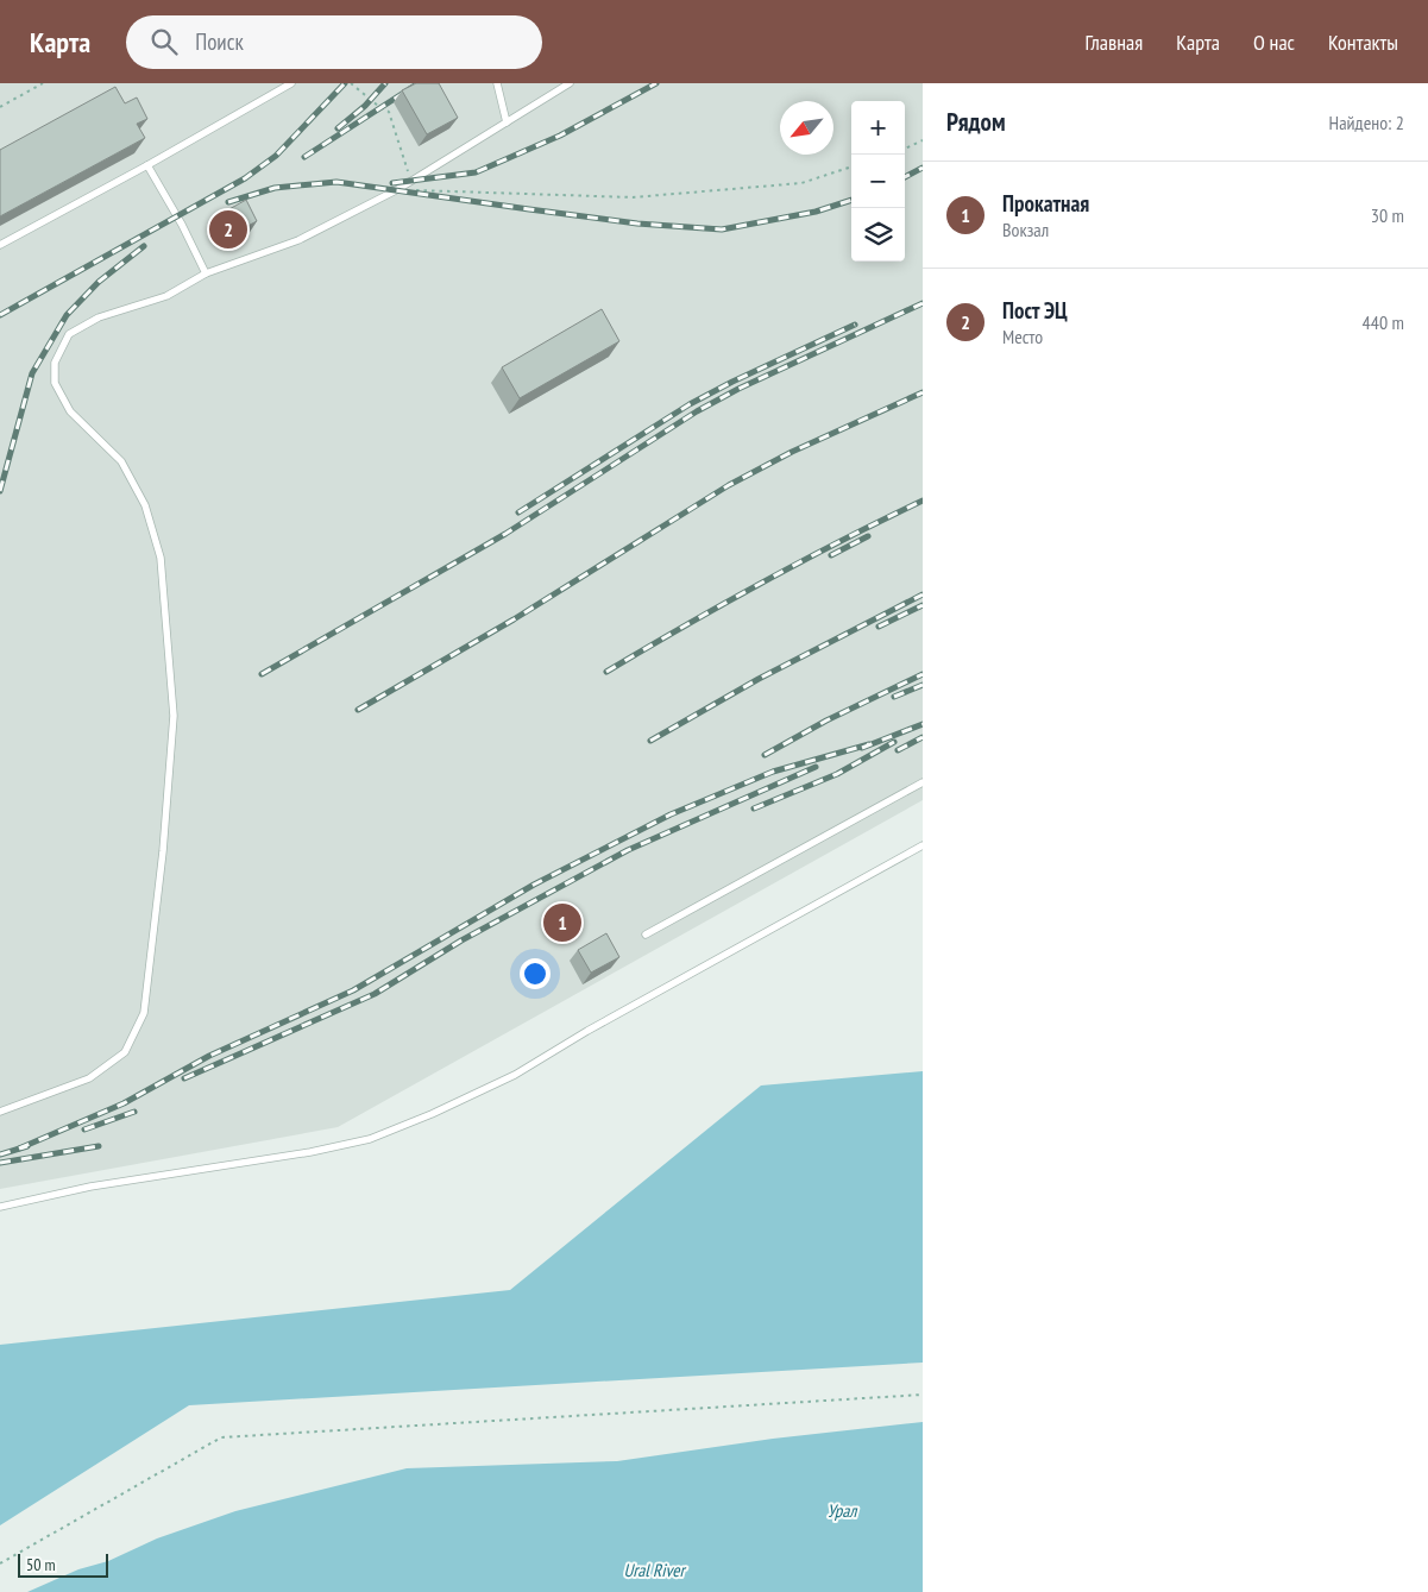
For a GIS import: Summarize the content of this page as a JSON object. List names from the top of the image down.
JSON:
{
  "water": ["Урал", "Ural River"],
  "scale_bar": "50 m",
  "north": "bottom left",
  "page": {
    "header": "Карта",
    "search": "Поиск",
    "nav": [
      "Главная",
      "Карта",
      "О нас",
      "Контакты"
    ],
    "heading": ["Рядом", "Найдено: 2"],
    "map_buttons": ["+", "−"],
    "list": [
      {
        "mark": "1",
        "name": "Прокатная",
        "note": "Вокзал",
        "value": "30 m"
      },
      {
        "mark": "2",
        "name": "Пост ЭЦ",
        "note": "Место",
        "value": "440 m"
      }
    ],
    "pins": ["2", "1"],
    "scale": "50 m"
  }
}
